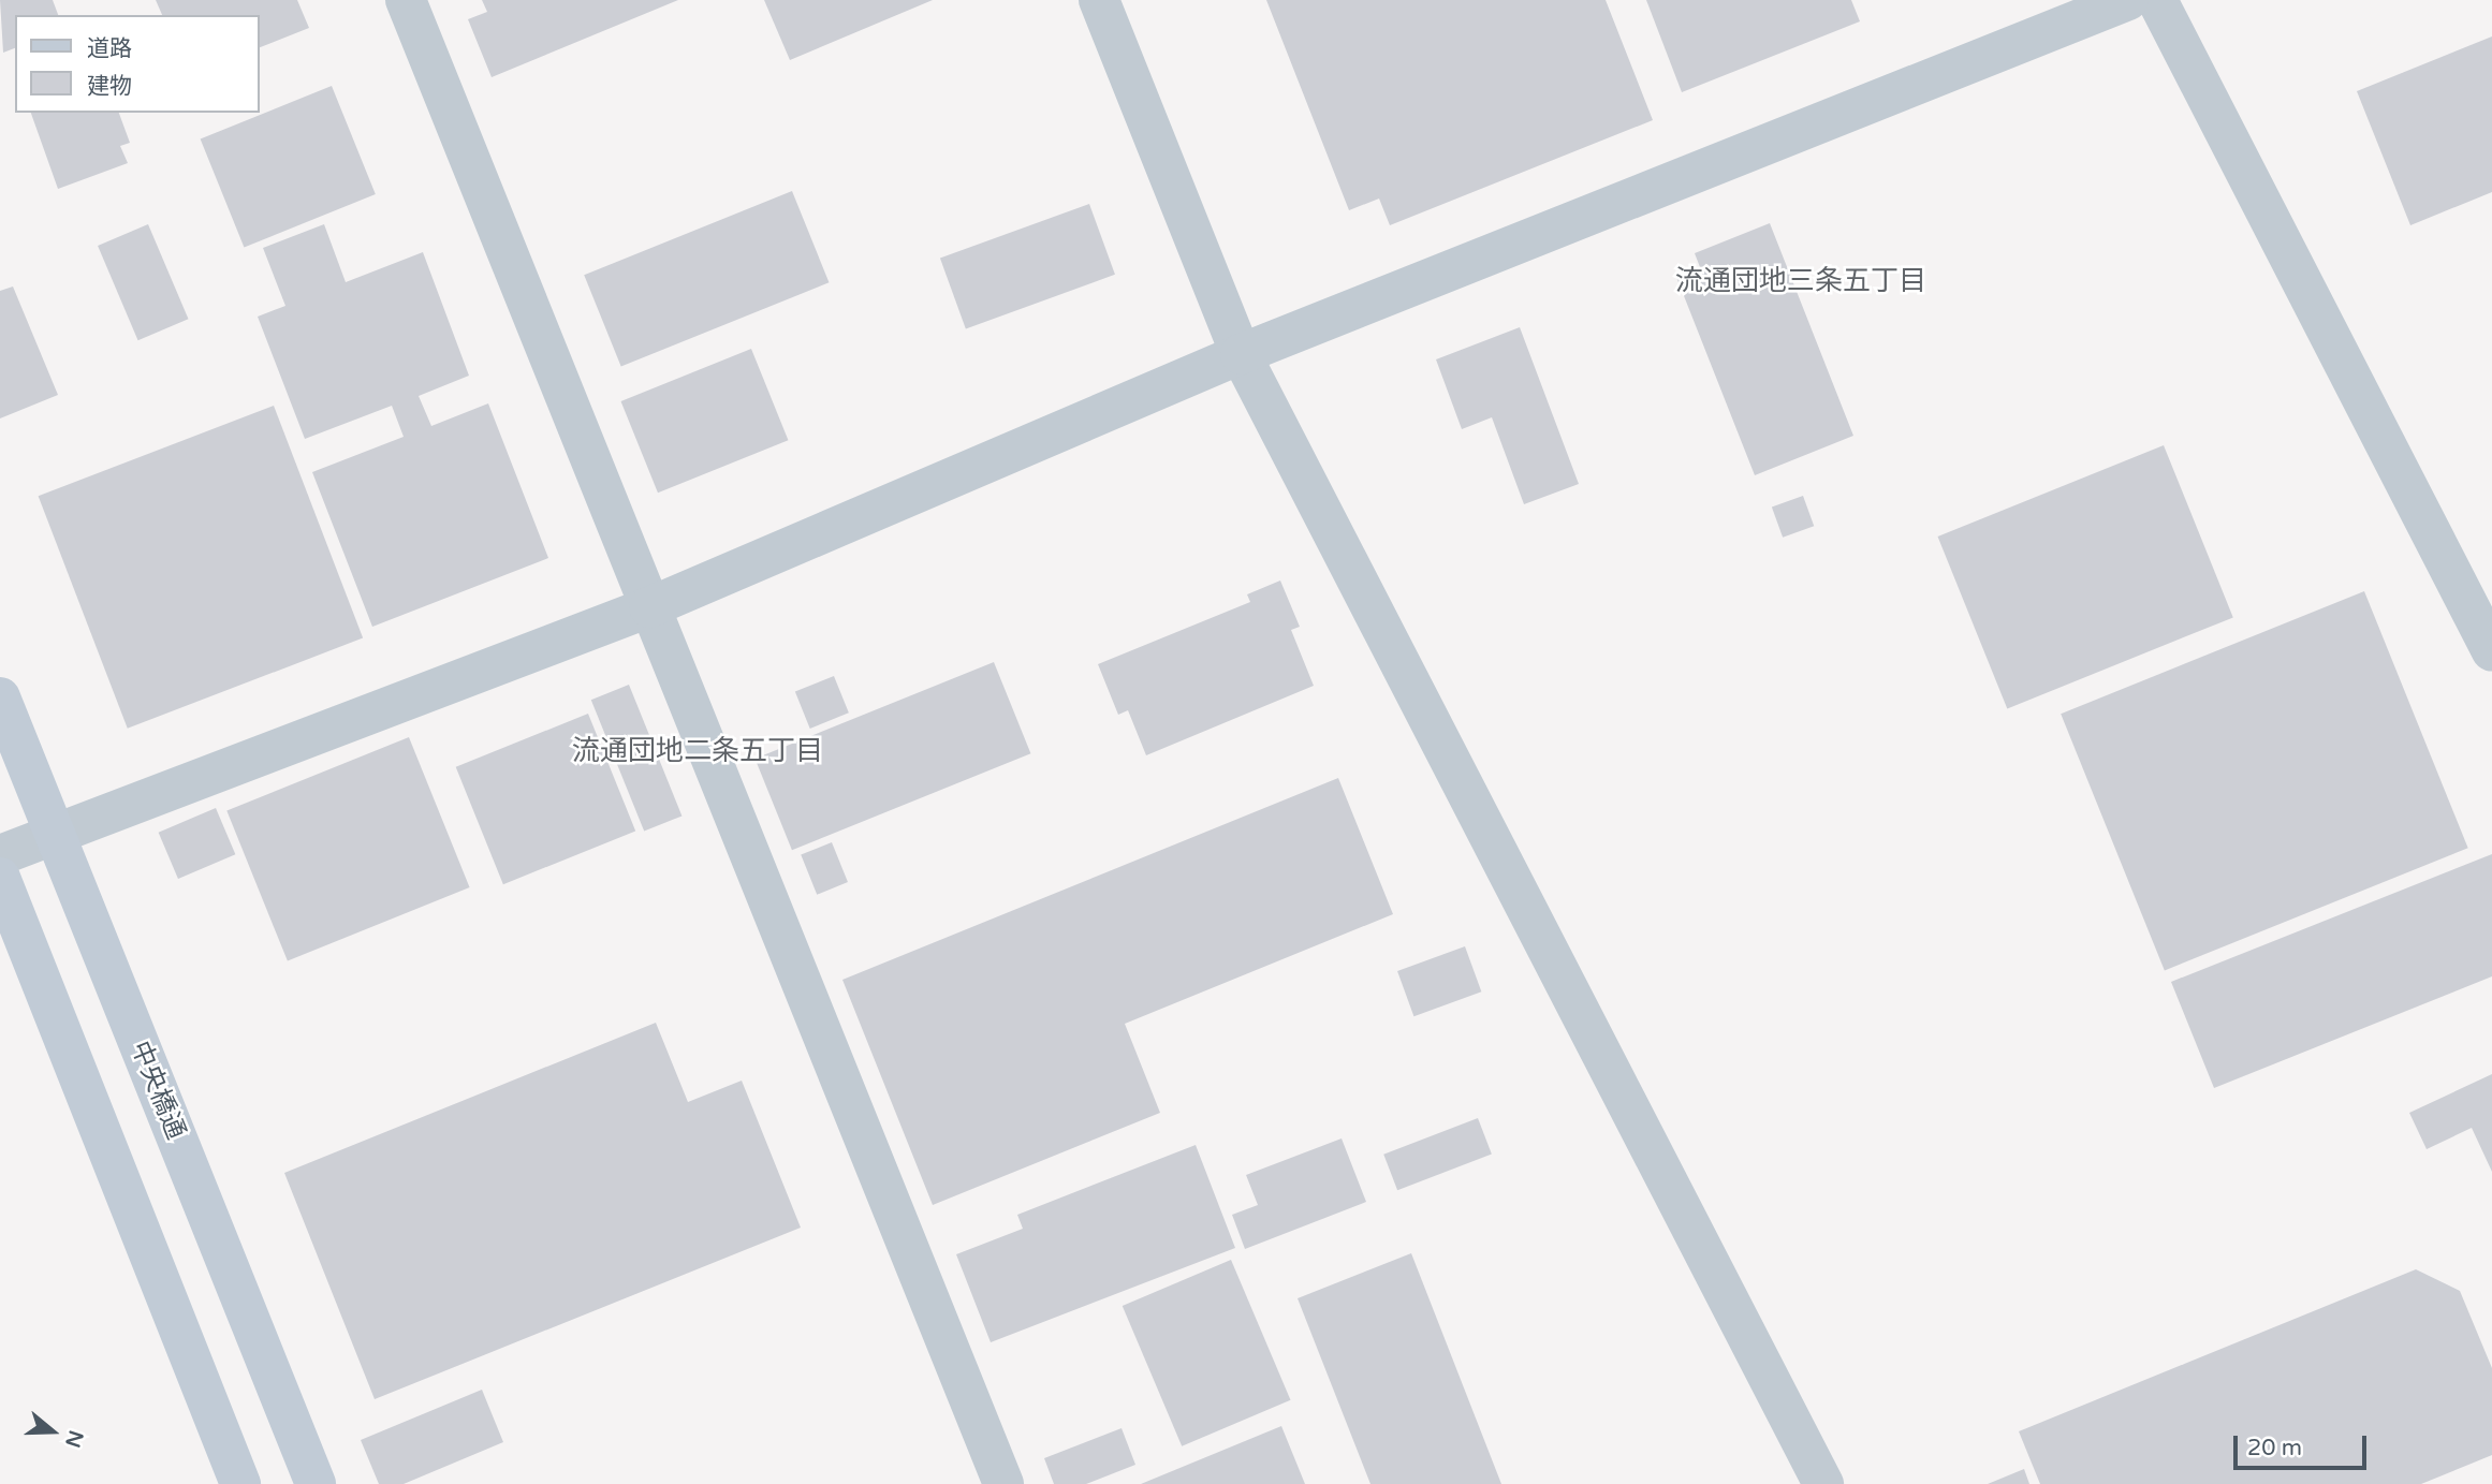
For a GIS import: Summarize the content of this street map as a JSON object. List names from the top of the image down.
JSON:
{
  "streets": {
    "main road": ["中央橋通"]
  },
  "districts": ["流通団地三条五丁目", "流通団地二条五丁目"],
  "legend": ["道路", "建物"],
  "scale_bar": "20 m",
  "north": "right"
}
